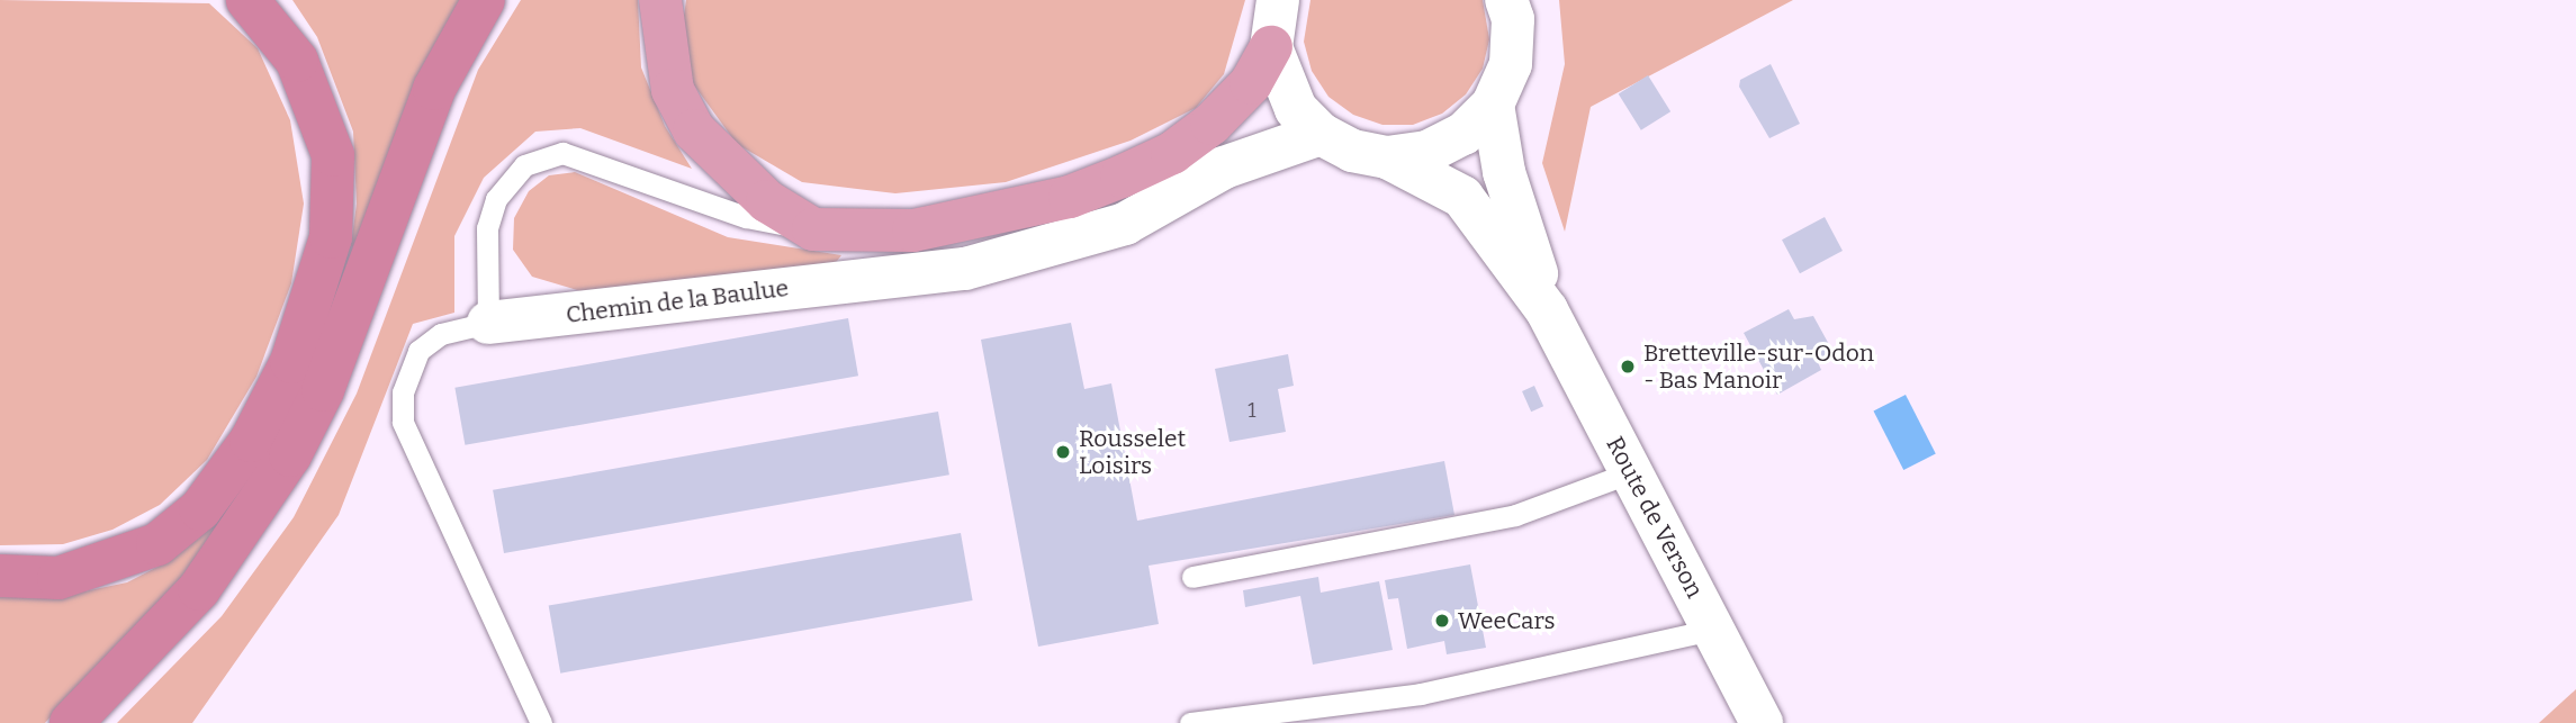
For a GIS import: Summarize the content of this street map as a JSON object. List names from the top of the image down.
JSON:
{
  "streets": {
    "main road": ["Chemin de la Baulue", "Route de Verson"]
  },
  "places": ["Bretteville-sur-Odon - Bas Manoir", "Rousselet Loisirs", "WeeCars"],
  "house_numbers": ["1"]
}
